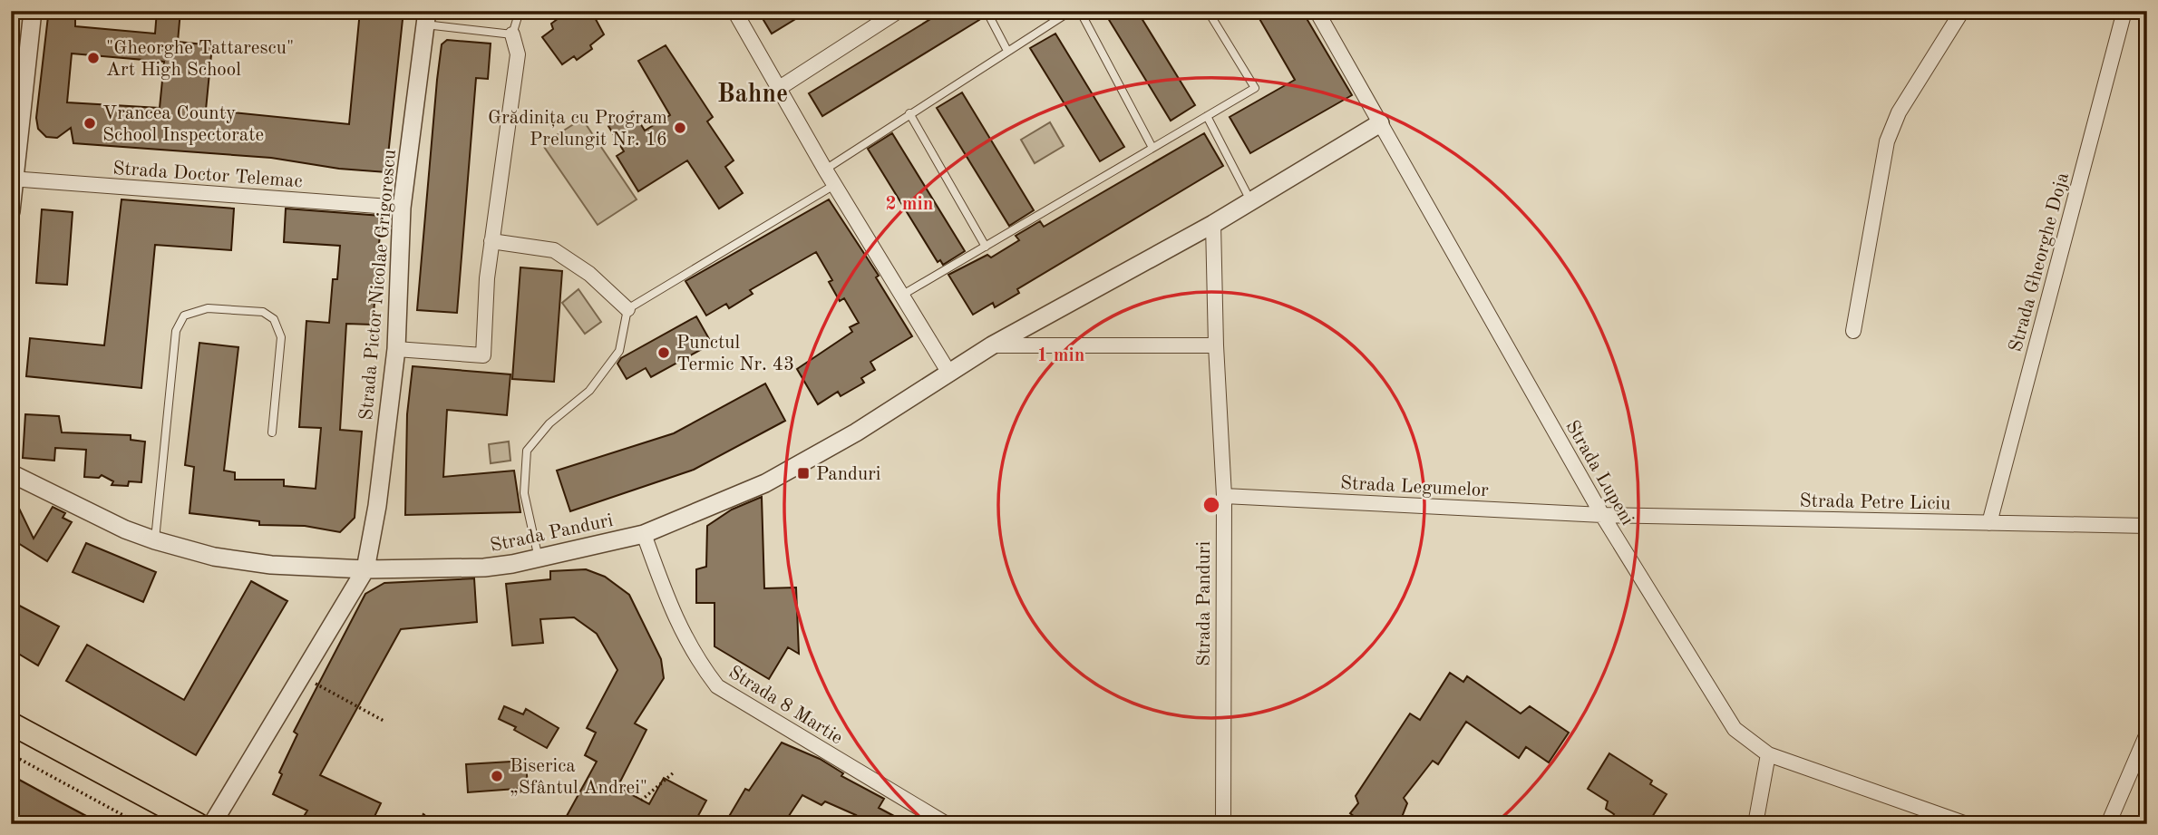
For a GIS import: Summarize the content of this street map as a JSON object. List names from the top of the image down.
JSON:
{
  "streets": {
    "street": [
      "Strada Doctor Telemac",
      "Strada Gheorghe Doja",
      "Strada Pictor Nicolae Grigorescu",
      "Strada Lupeni",
      "Strada Legumelor",
      "Strada Petre Liciu",
      "Strada Panduri",
      "Strada 8 Martie"
    ]
  },
  "crossings": [
    ["Strada Doctor Telemac", "Strada Pictor Nicolae Grigorescu"],
    ["Strada Gheorghe Doja", "Strada Petre Liciu"],
    ["Strada Pictor Nicolae Grigorescu", "Strada Panduri"],
    ["Strada Lupeni", "Strada Legumelor"],
    ["Strada Lupeni", "Strada Petre Liciu"],
    ["Strada Lupeni", "Strada Panduri"],
    ["Strada Legumelor", "Strada Petre Liciu"],
    ["Strada Legumelor", "Strada Panduri"],
    ["Strada Panduri", "Strada 8 Martie"]
  ],
  "districts": ["Bahne"],
  "places": {
    "other": [
      "\"Gheorghe Tattarescu\" Art High School",
      "Vrancea County School Inspectorate",
      "Grădinița cu Program Prelungit Nr. 16",
      "Punctul Termic Nr. 43",
      "Biserica „Sfântul Andrei\""
    ],
    "transit": ["Panduri"]
  },
  "rings": ["2 min", "1 min"]
}
